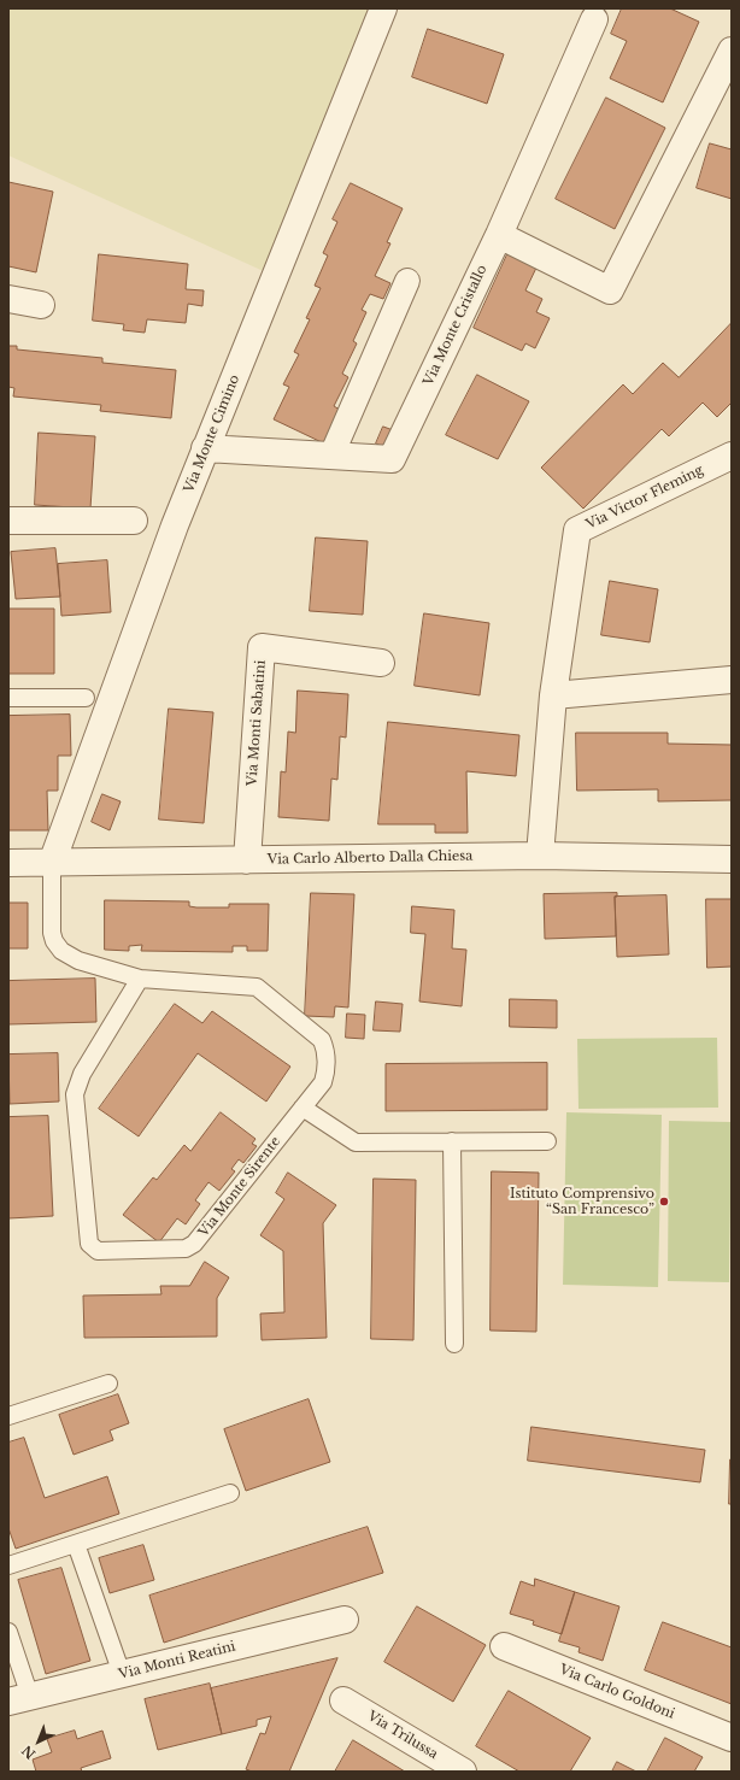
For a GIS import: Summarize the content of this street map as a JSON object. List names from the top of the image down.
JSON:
{
  "streets": {
    "street": [
      "Via Monte Cristallo",
      "Via Monte Cimino",
      "Via Victor Fleming",
      "Via Monti Sabatini",
      "Via Carlo Alberto Dalla Chiesa",
      "Via Monti Reatini",
      "Via Carlo Goldoni",
      "Via Trilussa"
    ],
    "lane": ["Via Monte Sirente"]
  },
  "crossings": [
    ["Via Monte Cristallo", "Via Monte Cimino"],
    ["Via Monte Cimino", "Via Carlo Alberto Dalla Chiesa"],
    ["Via Monte Cimino", "Via Monte Sirente"],
    ["Via Victor Fleming", "Via Carlo Alberto Dalla Chiesa"],
    ["Via Monti Sabatini", "Via Carlo Alberto Dalla Chiesa"],
    ["Via Carlo Alberto Dalla Chiesa", "Via Monte Sirente"]
  ],
  "places": ["Istituto Comprensivo “San Francesco”"],
  "north": "bottom left"
}
